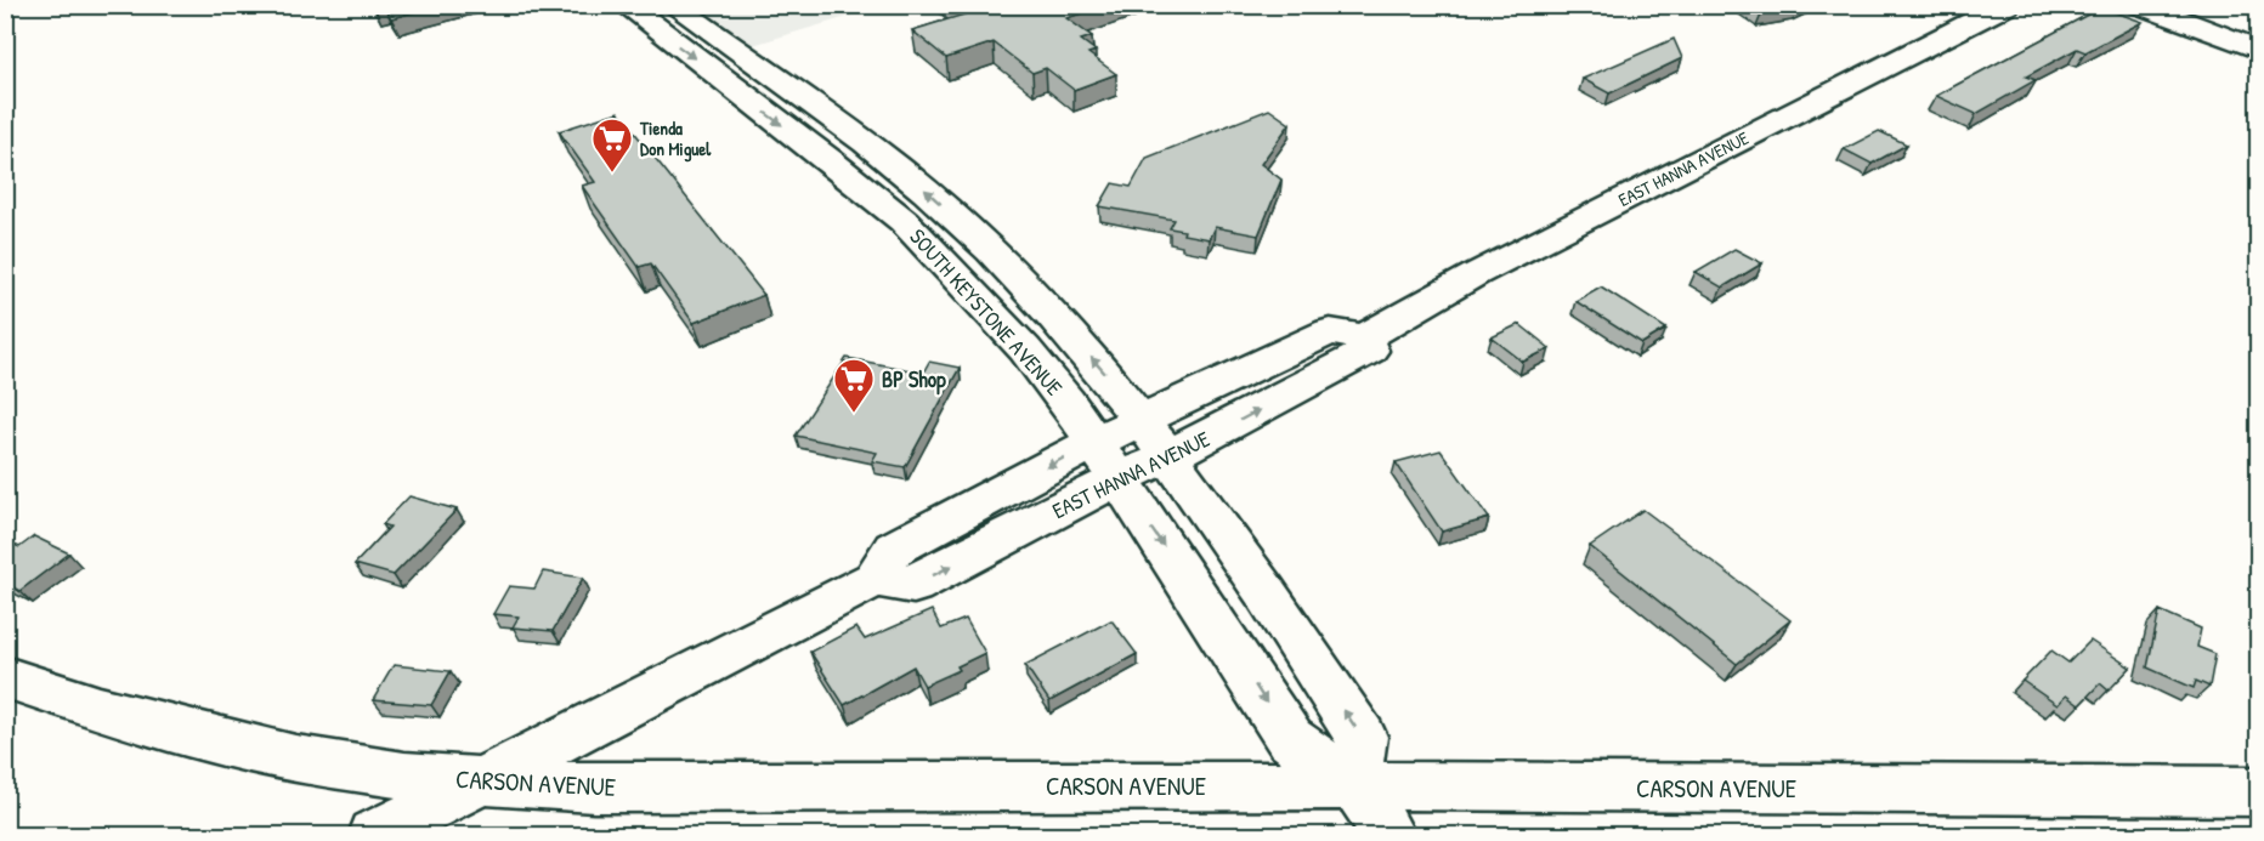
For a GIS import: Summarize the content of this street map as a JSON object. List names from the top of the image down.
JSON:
{
  "streets": {
    "main road": ["EAST HANNA AVENUE", "SOUTH KEYSTONE AVENUE", "CARSON AVENUE"]
  },
  "crossings": [
    ["EAST HANNA AVENUE", "SOUTH KEYSTONE AVENUE"],
    ["EAST HANNA AVENUE", "CARSON AVENUE"],
    ["SOUTH KEYSTONE AVENUE", "CARSON AVENUE"]
  ],
  "places": {
    "supermarket": ["Tienda Don Miguel", "BP Shop"]
  }
}
